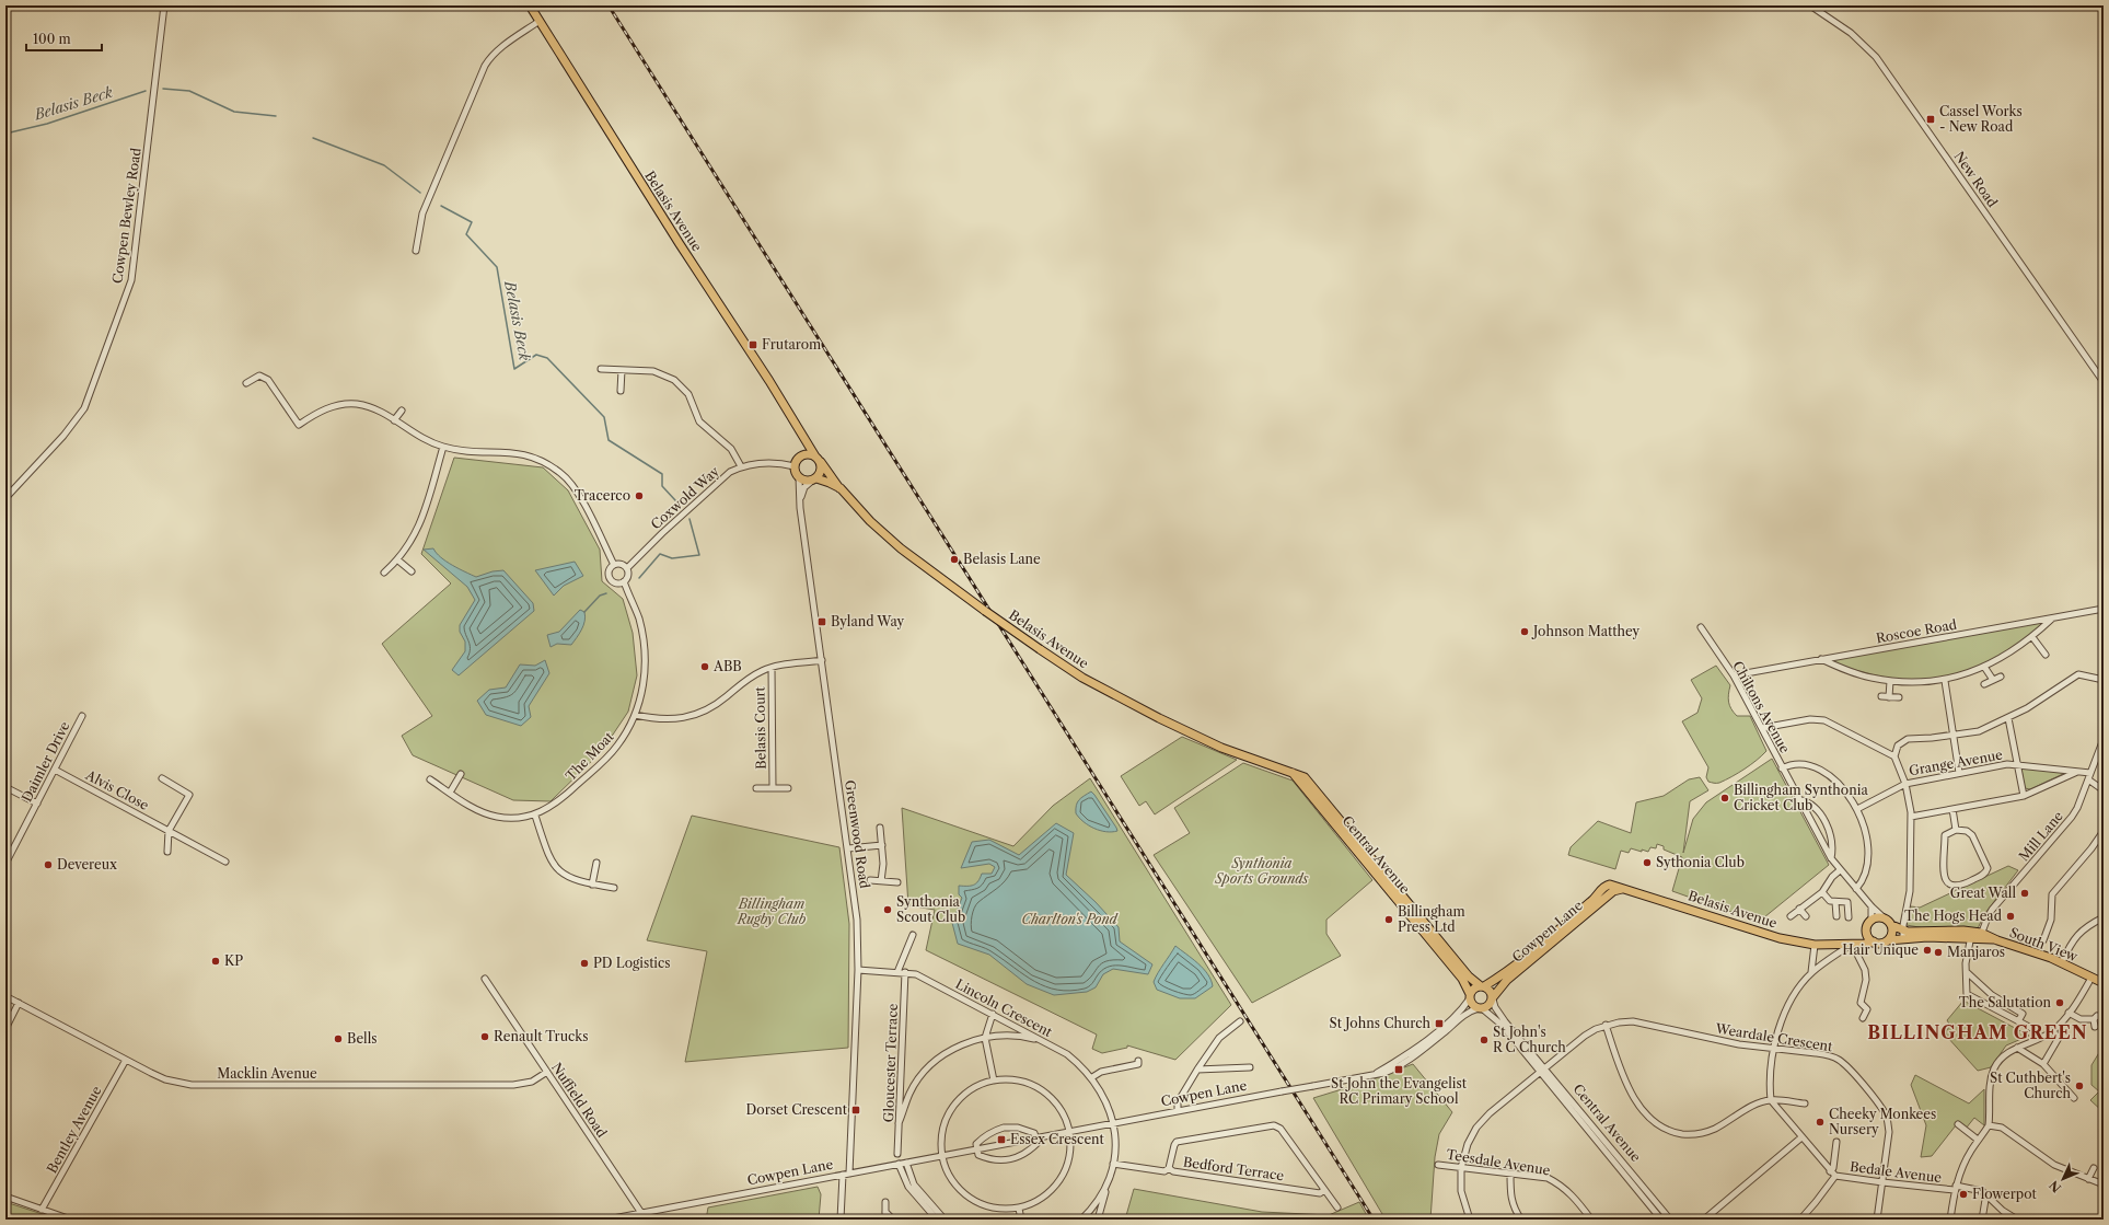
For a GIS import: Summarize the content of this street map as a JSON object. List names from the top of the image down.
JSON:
{
  "streets": {
    "main road": [
      "Belasis Avenue",
      "Central Avenue",
      "Cowpen Lane",
      "South View"
    ],
    "street": [
      "New Road",
      "Cowpen Bewley Road",
      "Coxwold Way",
      "Roscoe Road",
      "Chiltons Avenue",
      "Belasis Court",
      "The Moat",
      "Daimler Drive",
      "Grange Avenue",
      "Alvis Close",
      "Greenwood Road",
      "Mill Lane",
      "Lincoln Crescent",
      "Weardale Crescent",
      "Gloucester Terrace",
      "Macklin Avenue",
      "Nuffield Road",
      "Bentley Avenue",
      "Teesdale Avenue",
      "Bedford Terrace",
      "Bedale Avenue"
    ]
  },
  "crossings": [
    ["Belasis Avenue", "Coxwold Way"],
    ["Belasis Avenue", "Chiltons Avenue"],
    ["Belasis Avenue", "Greenwood Road"],
    ["Belasis Avenue", "Mill Lane"],
    ["Belasis Avenue", "Central Avenue"],
    ["Belasis Avenue", "Cowpen Lane"],
    ["Belasis Avenue", "South View"],
    ["Coxwold Way", "The Moat"],
    ["Coxwold Way", "Greenwood Road"],
    ["Roscoe Road", "Chiltons Avenue"],
    ["Daimler Drive", "Alvis Close"],
    ["Grange Avenue", "Mill Lane"],
    ["Greenwood Road", "Cowpen Lane"],
    ["Greenwood Road", "Lincoln Crescent"],
    ["Central Avenue", "Cowpen Lane"],
    ["Central Avenue", "Weardale Crescent"],
    ["Cowpen Lane", "Lincoln Crescent"],
    ["Cowpen Lane", "Nuffield Road"],
    ["Lincoln Crescent", "Gloucester Terrace"],
    ["Lincoln Crescent", "Bedford Terrace"],
    ["Weardale Crescent", "Teesdale Avenue"],
    ["Weardale Crescent", "Bedale Avenue"],
    ["Macklin Avenue", "Nuffield Road"],
    ["Macklin Avenue", "Bentley Avenue"]
  ],
  "districts": ["BILLINGHAM GREEN"],
  "water": ["Belasis Beck"],
  "parks": ["Synthonia Sports Grounds", "Billingham Rugby Club", "Charlton's Pond"],
  "places": {
    "transit": [
      "Cassel Works - New Road",
      "Frutarom",
      "Byland Way",
      "St Johns Church",
      "St John the Evangelist RC Primary School",
      "Dorset Crescent",
      "Essex Crescent"
    ],
    "other": [
      "Tracerco",
      "Belasis Lane",
      "Johnson Matthey",
      "ABB",
      "Billingham Synthonia Cricket Club",
      "Sythonia Club",
      "Devereux",
      "Great Wall",
      "Synthonia Scout Club",
      "The Hogs Head",
      "Billingham Press Ltd",
      "Hair Unique",
      "Manjaros",
      "KP",
      "PD Logistics",
      "The Salutation",
      "Renault Trucks",
      "Bells",
      "St John's R C Church",
      "St Cuthbert's Church",
      "Cheeky Monkees Nursery",
      "Flowerpot"
    ]
  },
  "scale_bar": "100 m",
  "north": "bottom left"
}
